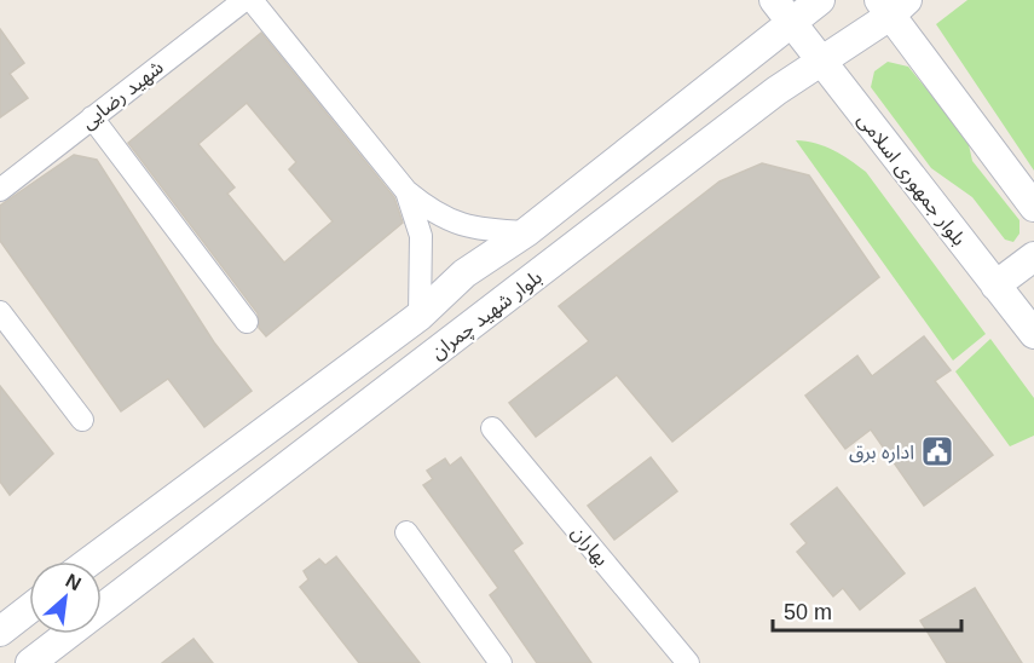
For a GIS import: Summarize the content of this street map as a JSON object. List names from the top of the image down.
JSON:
{
  "streets": {
    "main road": ["بلوار جمهوری اسلامی", "بلوار شهید چمران"],
    "street": ["شهید رضایی", "بهاران"]
  },
  "crossings": [
    ["بلوار جمهوری اسلامی", "بلوار شهید چمران"]
  ],
  "places": {
    "public building": ["اداره برق"]
  },
  "scale_bar": "50 m",
  "north": "top right"
}
